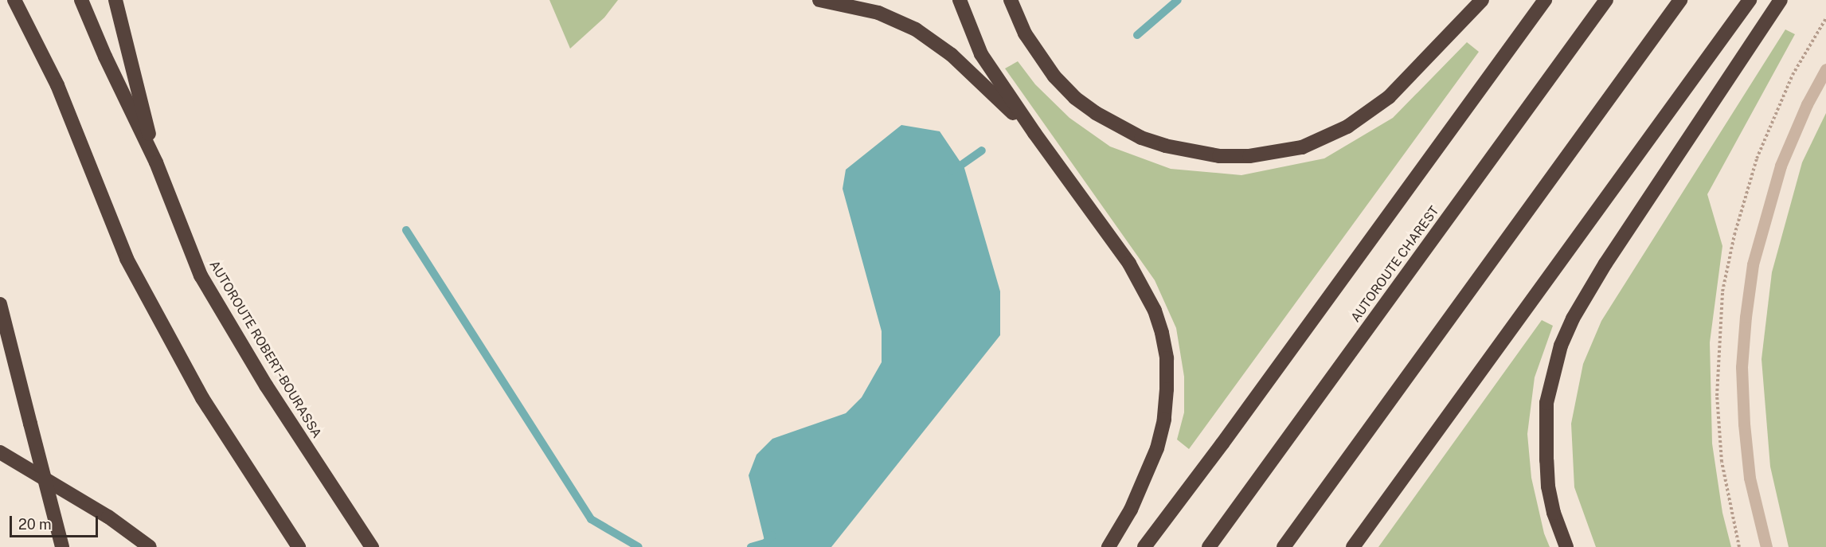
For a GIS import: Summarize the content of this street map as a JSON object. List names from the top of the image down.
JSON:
{
  "streets": {
    "highway": ["AUTOROUTE CHAREST", "AUTOROUTE ROBERT-BOURASSA"]
  },
  "scale_bar": "20 m"
}
